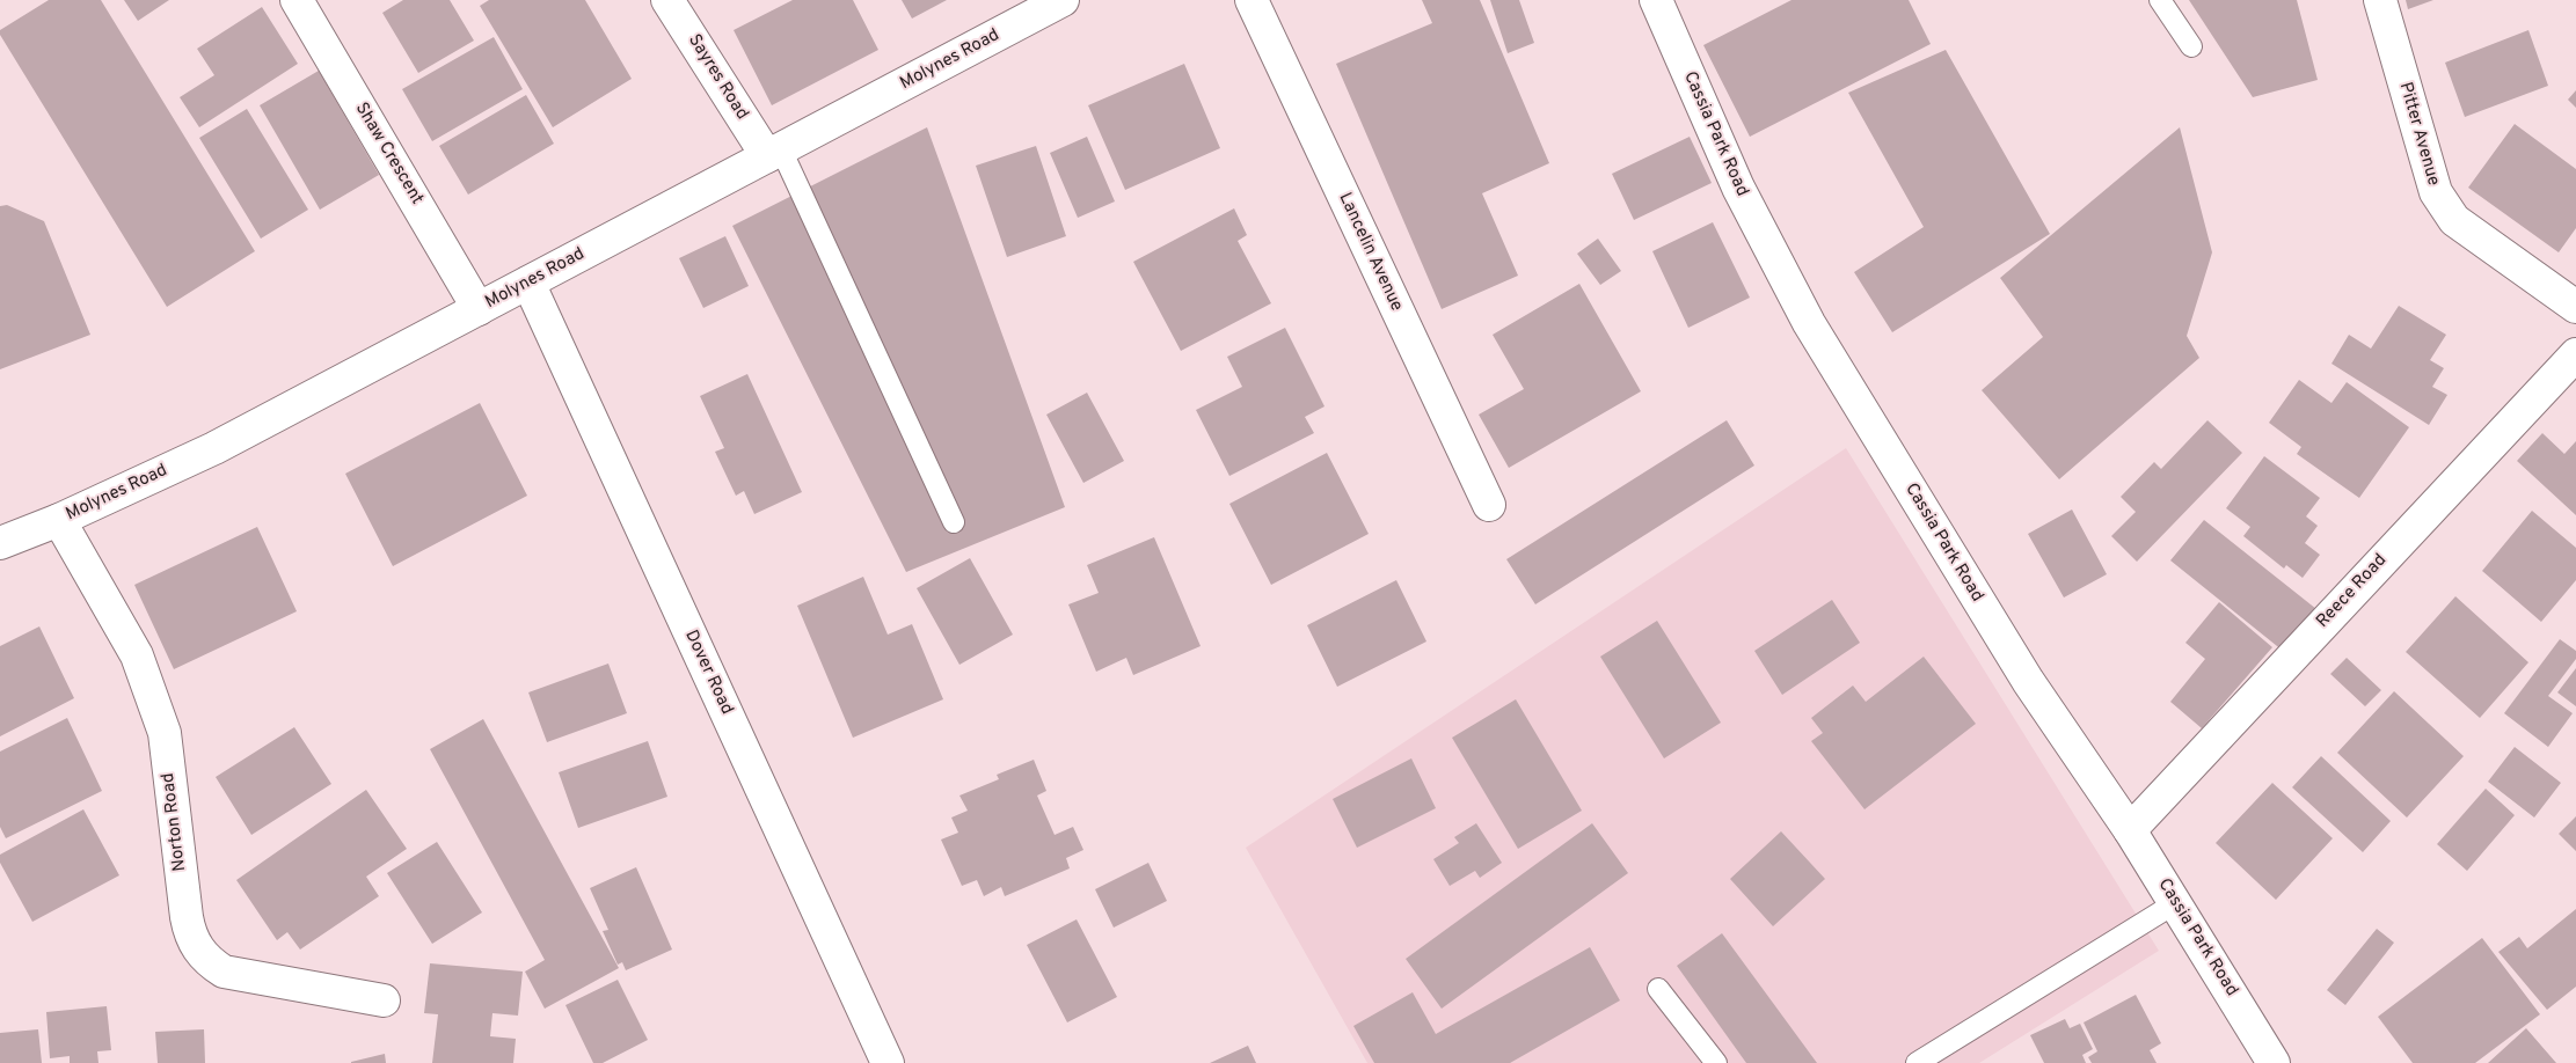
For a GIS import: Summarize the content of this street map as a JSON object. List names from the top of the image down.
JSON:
{
  "streets": {
    "street": [
      "Molynes Road",
      "Sayres Road",
      "Cassia Park Road",
      "Pitter Avenue",
      "Shaw Crescent",
      "Lancelin Avenue",
      "Reece Road",
      "Dover Road",
      "Norton Road"
    ]
  },
  "crossings": [
    ["Molynes Road", "Sayres Road"],
    ["Molynes Road", "Shaw Crescent"],
    ["Molynes Road", "Dover Road"],
    ["Molynes Road", "Norton Road"],
    ["Cassia Park Road", "Reece Road"]
  ]
}
